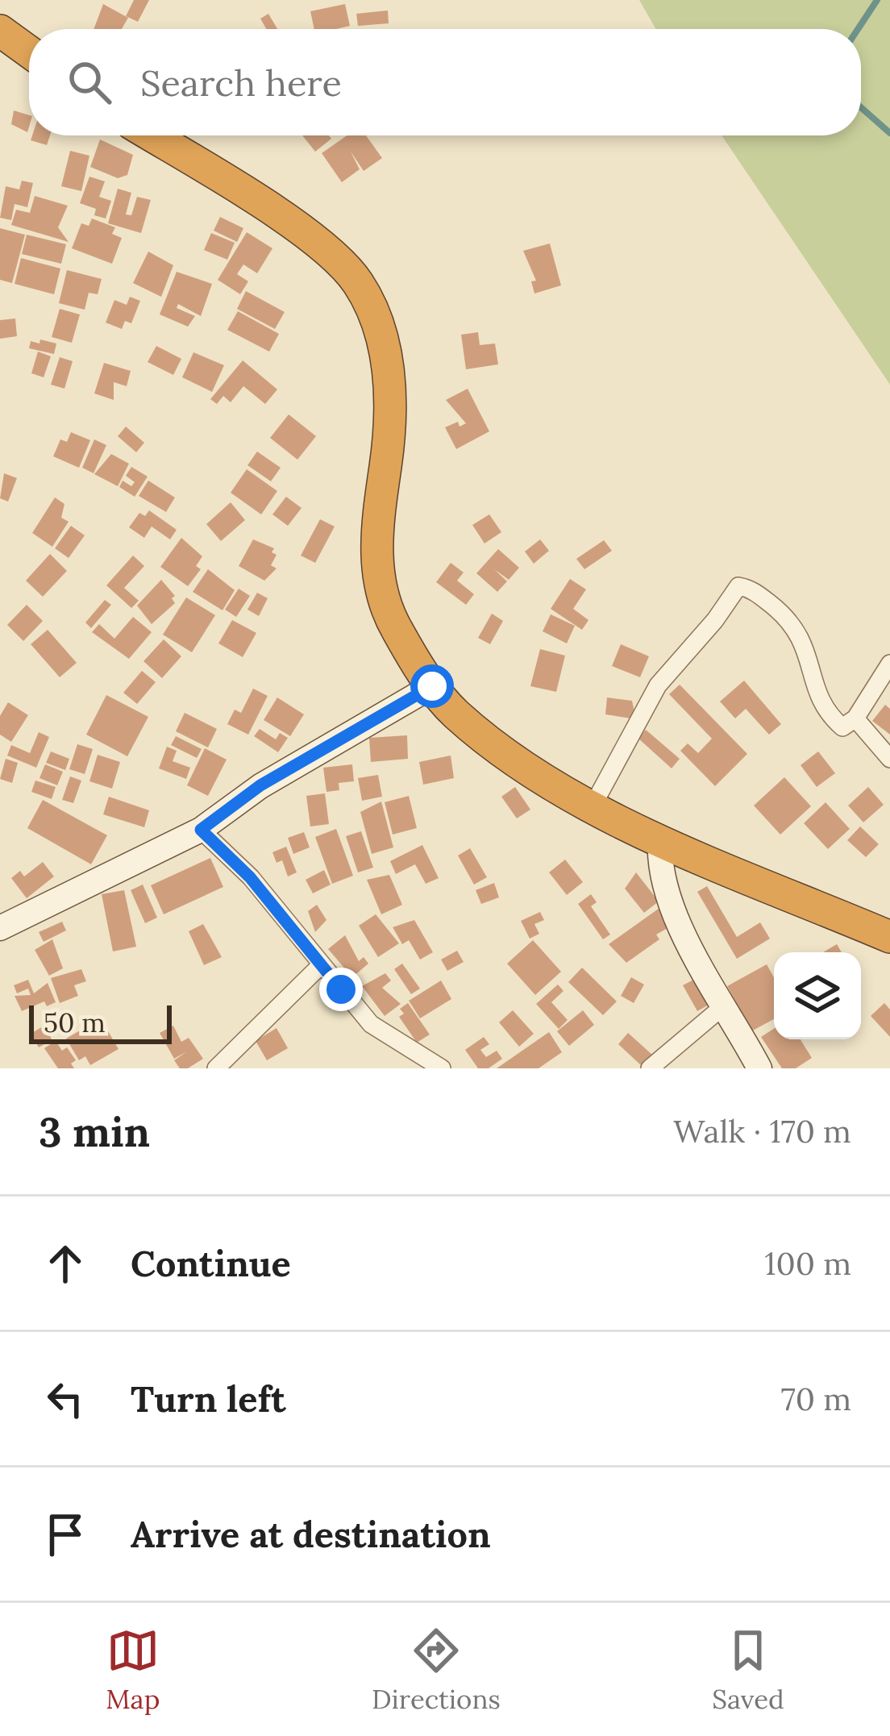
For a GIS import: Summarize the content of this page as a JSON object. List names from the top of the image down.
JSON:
{
  "scale_bar": "50 m",
  "page": {
    "search": "Search here",
    "scale": "50 m",
    "heading": ["3 min", "Walk · 170 m"],
    "list": [
      ["Continue", "100 m"],
      ["Turn left", "70 m"],
      "Arrive at destination"
    ],
    "nav": ["Map", "Directions", "Saved"]
  }
}
